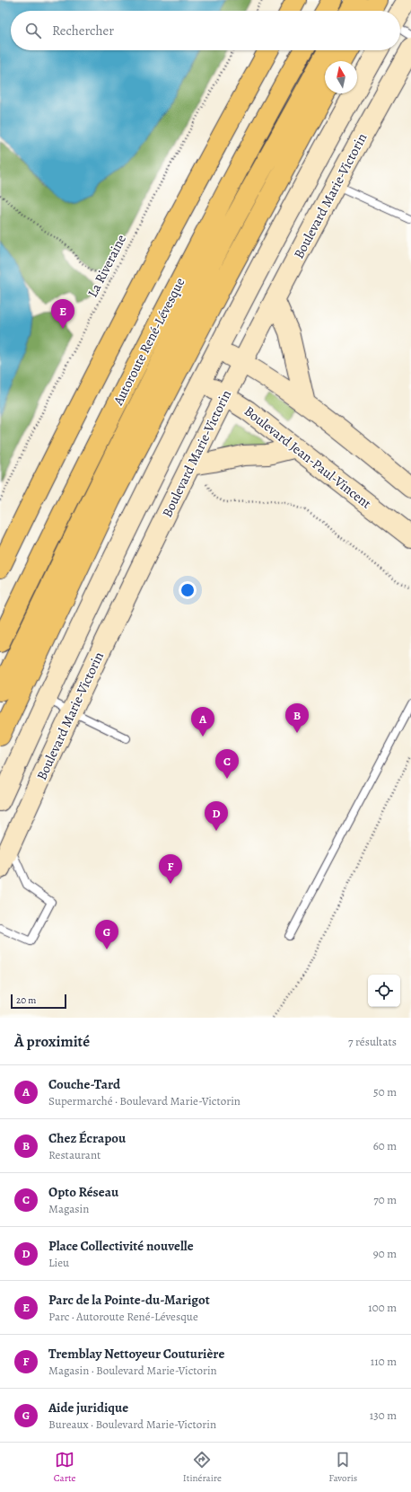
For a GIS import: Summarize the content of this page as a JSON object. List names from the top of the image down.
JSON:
{
  "streets": {
    "highway": ["Autoroute René-Lévesque"],
    "street": ["Boulevard Marie-Victorin", "Boulevard Jean-Paul-Vincent"],
    "path": ["La Riveraine"]
  },
  "crossings": [
    ["Boulevard Marie-Victorin", "Boulevard Jean-Paul-Vincent"]
  ],
  "scale_bar": "20 m",
  "north": "top",
  "page": {
    "search": "Rechercher",
    "pins": [
      "E",
      "B",
      "A",
      "C",
      "D",
      "F",
      "G"
    ],
    "scale": "20 m",
    "heading": ["À proximité", "7 résultats"],
    "list": [
      {
        "mark": "A",
        "name": "Couche-Tard",
        "note": "Supermarché · Boulevard Marie-Victorin",
        "value": "50 m"
      },
      {
        "mark": "B",
        "name": "Chez Écrapou",
        "note": "Restaurant",
        "value": "60 m"
      },
      {
        "mark": "C",
        "name": "Opto Réseau",
        "note": "Magasin",
        "value": "70 m"
      },
      {
        "mark": "D",
        "name": "Place Collectivité nouvelle",
        "note": "Lieu",
        "value": "90 m"
      },
      {
        "mark": "E",
        "name": "Parc de la Pointe-du-Marigot",
        "note": "Parc · Autoroute René-Lévesque",
        "value": "100 m"
      },
      {
        "mark": "F",
        "name": "Tremblay Nettoyeur Couturière",
        "note": "Magasin · Boulevard Marie-Victorin",
        "value": "110 m"
      },
      {
        "mark": "G",
        "name": "Aide juridique",
        "note": "Bureaux · Boulevard Marie-Victorin",
        "value": "130 m"
      }
    ],
    "nav": ["Carte", "Itinéraire", "Favoris"]
  }
}
